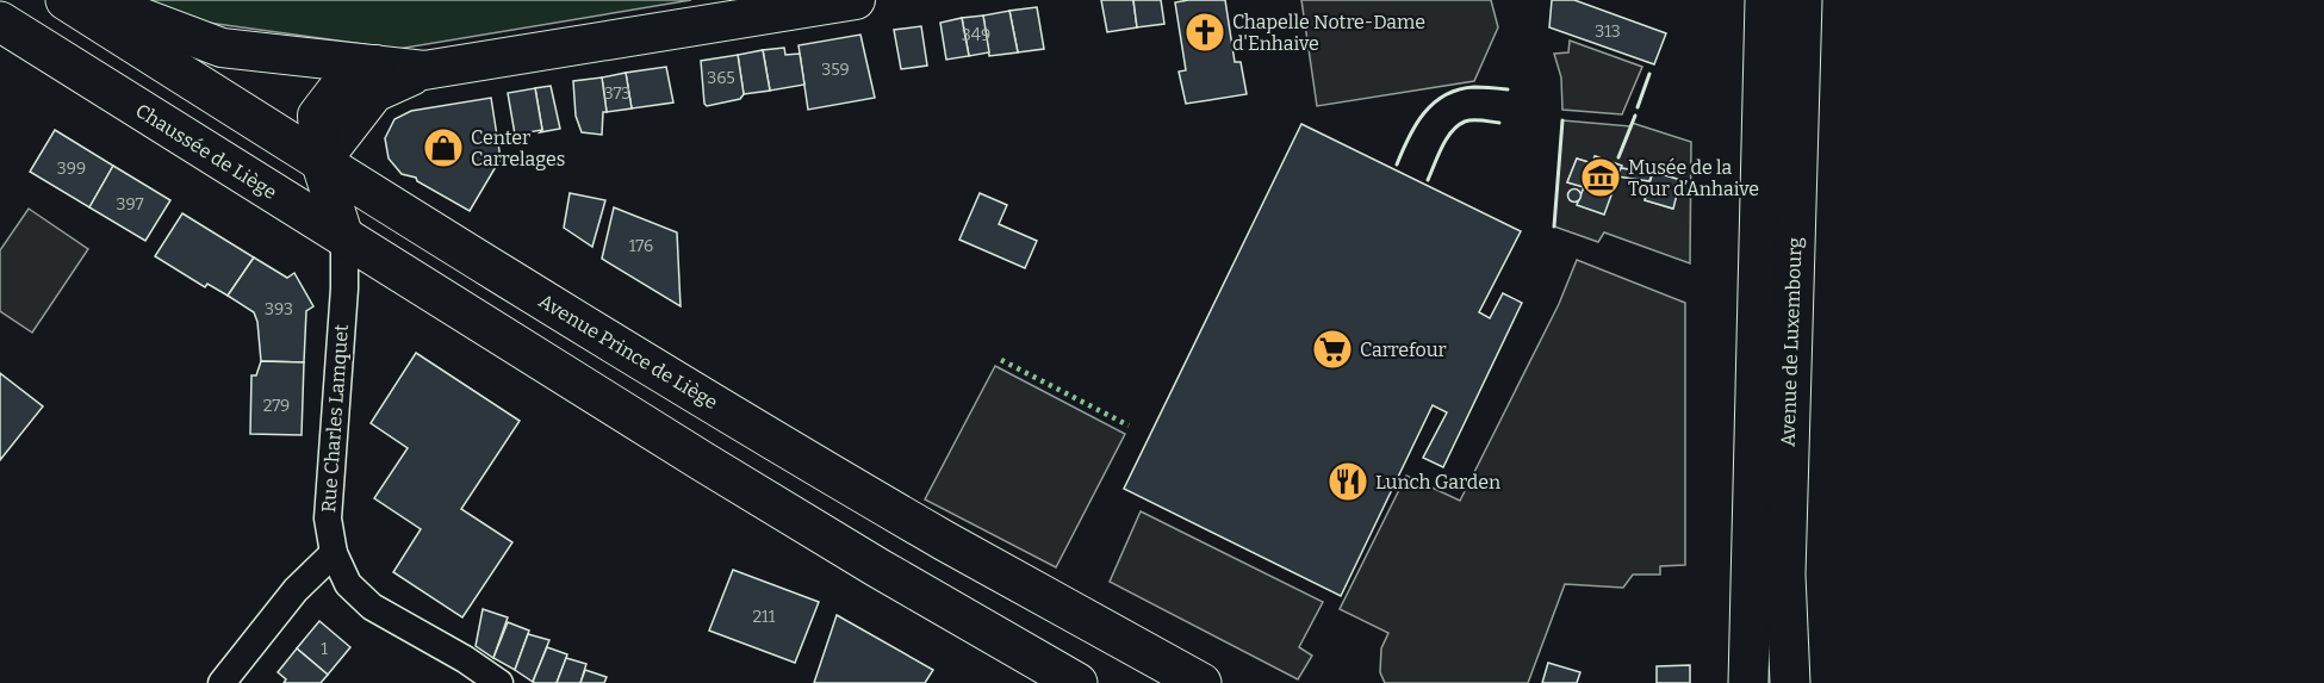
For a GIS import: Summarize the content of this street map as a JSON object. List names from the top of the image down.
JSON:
{
  "streets": {
    "main road": ["Chaussée de Liège", "Avenue de Luxembourg", "Avenue Prince de Liège"],
    "street": ["Rue Charles Lamquet"]
  },
  "crossings": [
    ["Chaussée de Liège", "Rue Charles Lamquet"]
  ],
  "places": {
    "church": ["Chapelle Notre-Dame d'Enhaive"],
    "shop": ["Center Carrelages"],
    "museum": ["Musée de la Tour d’Anhaive"],
    "supermarket": ["Carrefour"],
    "restaurant": ["Lunch Garden"]
  },
  "house_numbers": [
    "313",
    "349",
    "359",
    "365",
    "373",
    "399",
    "397",
    "176",
    "393",
    "279",
    "211",
    "1"
  ]
}
